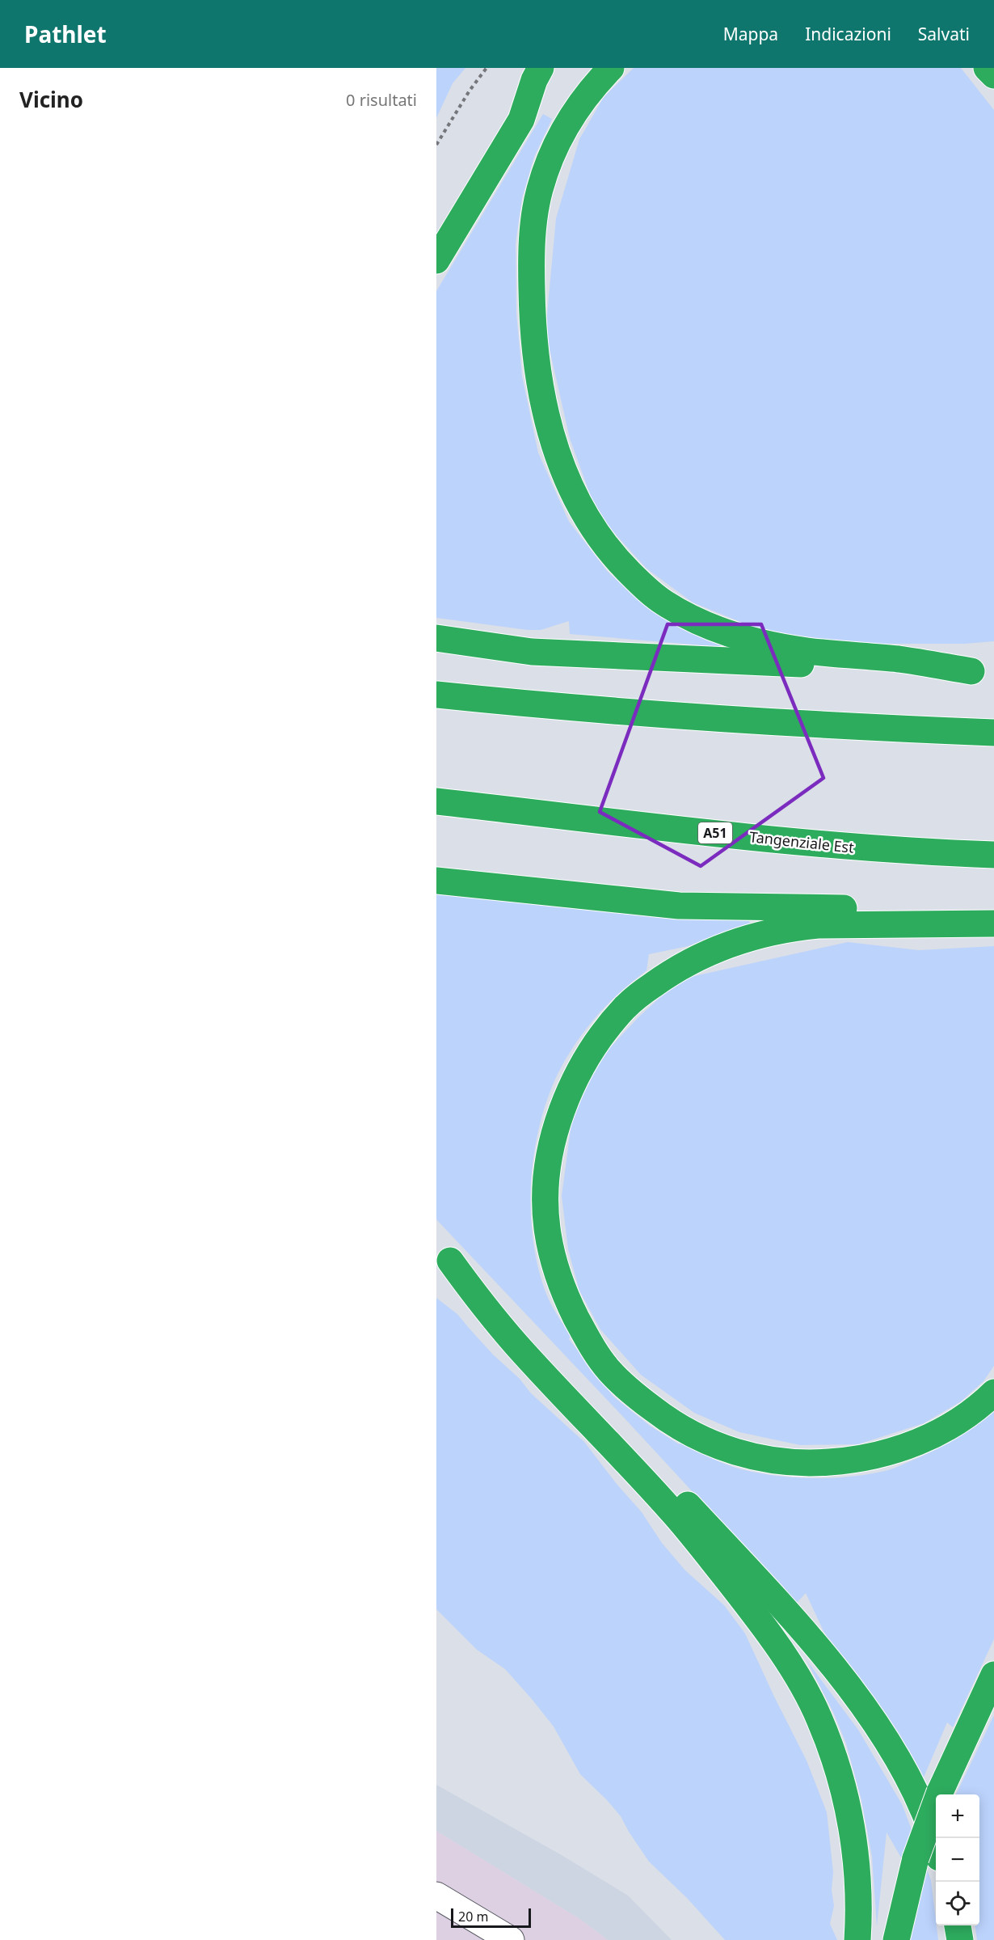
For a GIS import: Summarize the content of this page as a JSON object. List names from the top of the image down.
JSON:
{
  "streets": {
    "highway": ["A51", "Tangenziale Est"]
  },
  "scale_bar": "20 m",
  "page": {
    "header": "Pathlet",
    "nav": ["Mappa", "Indicazioni", "Salvati"],
    "heading": ["Vicino", "0 risultati"],
    "map_buttons": ["+", "−"],
    "scale": "20 m"
  }
}
